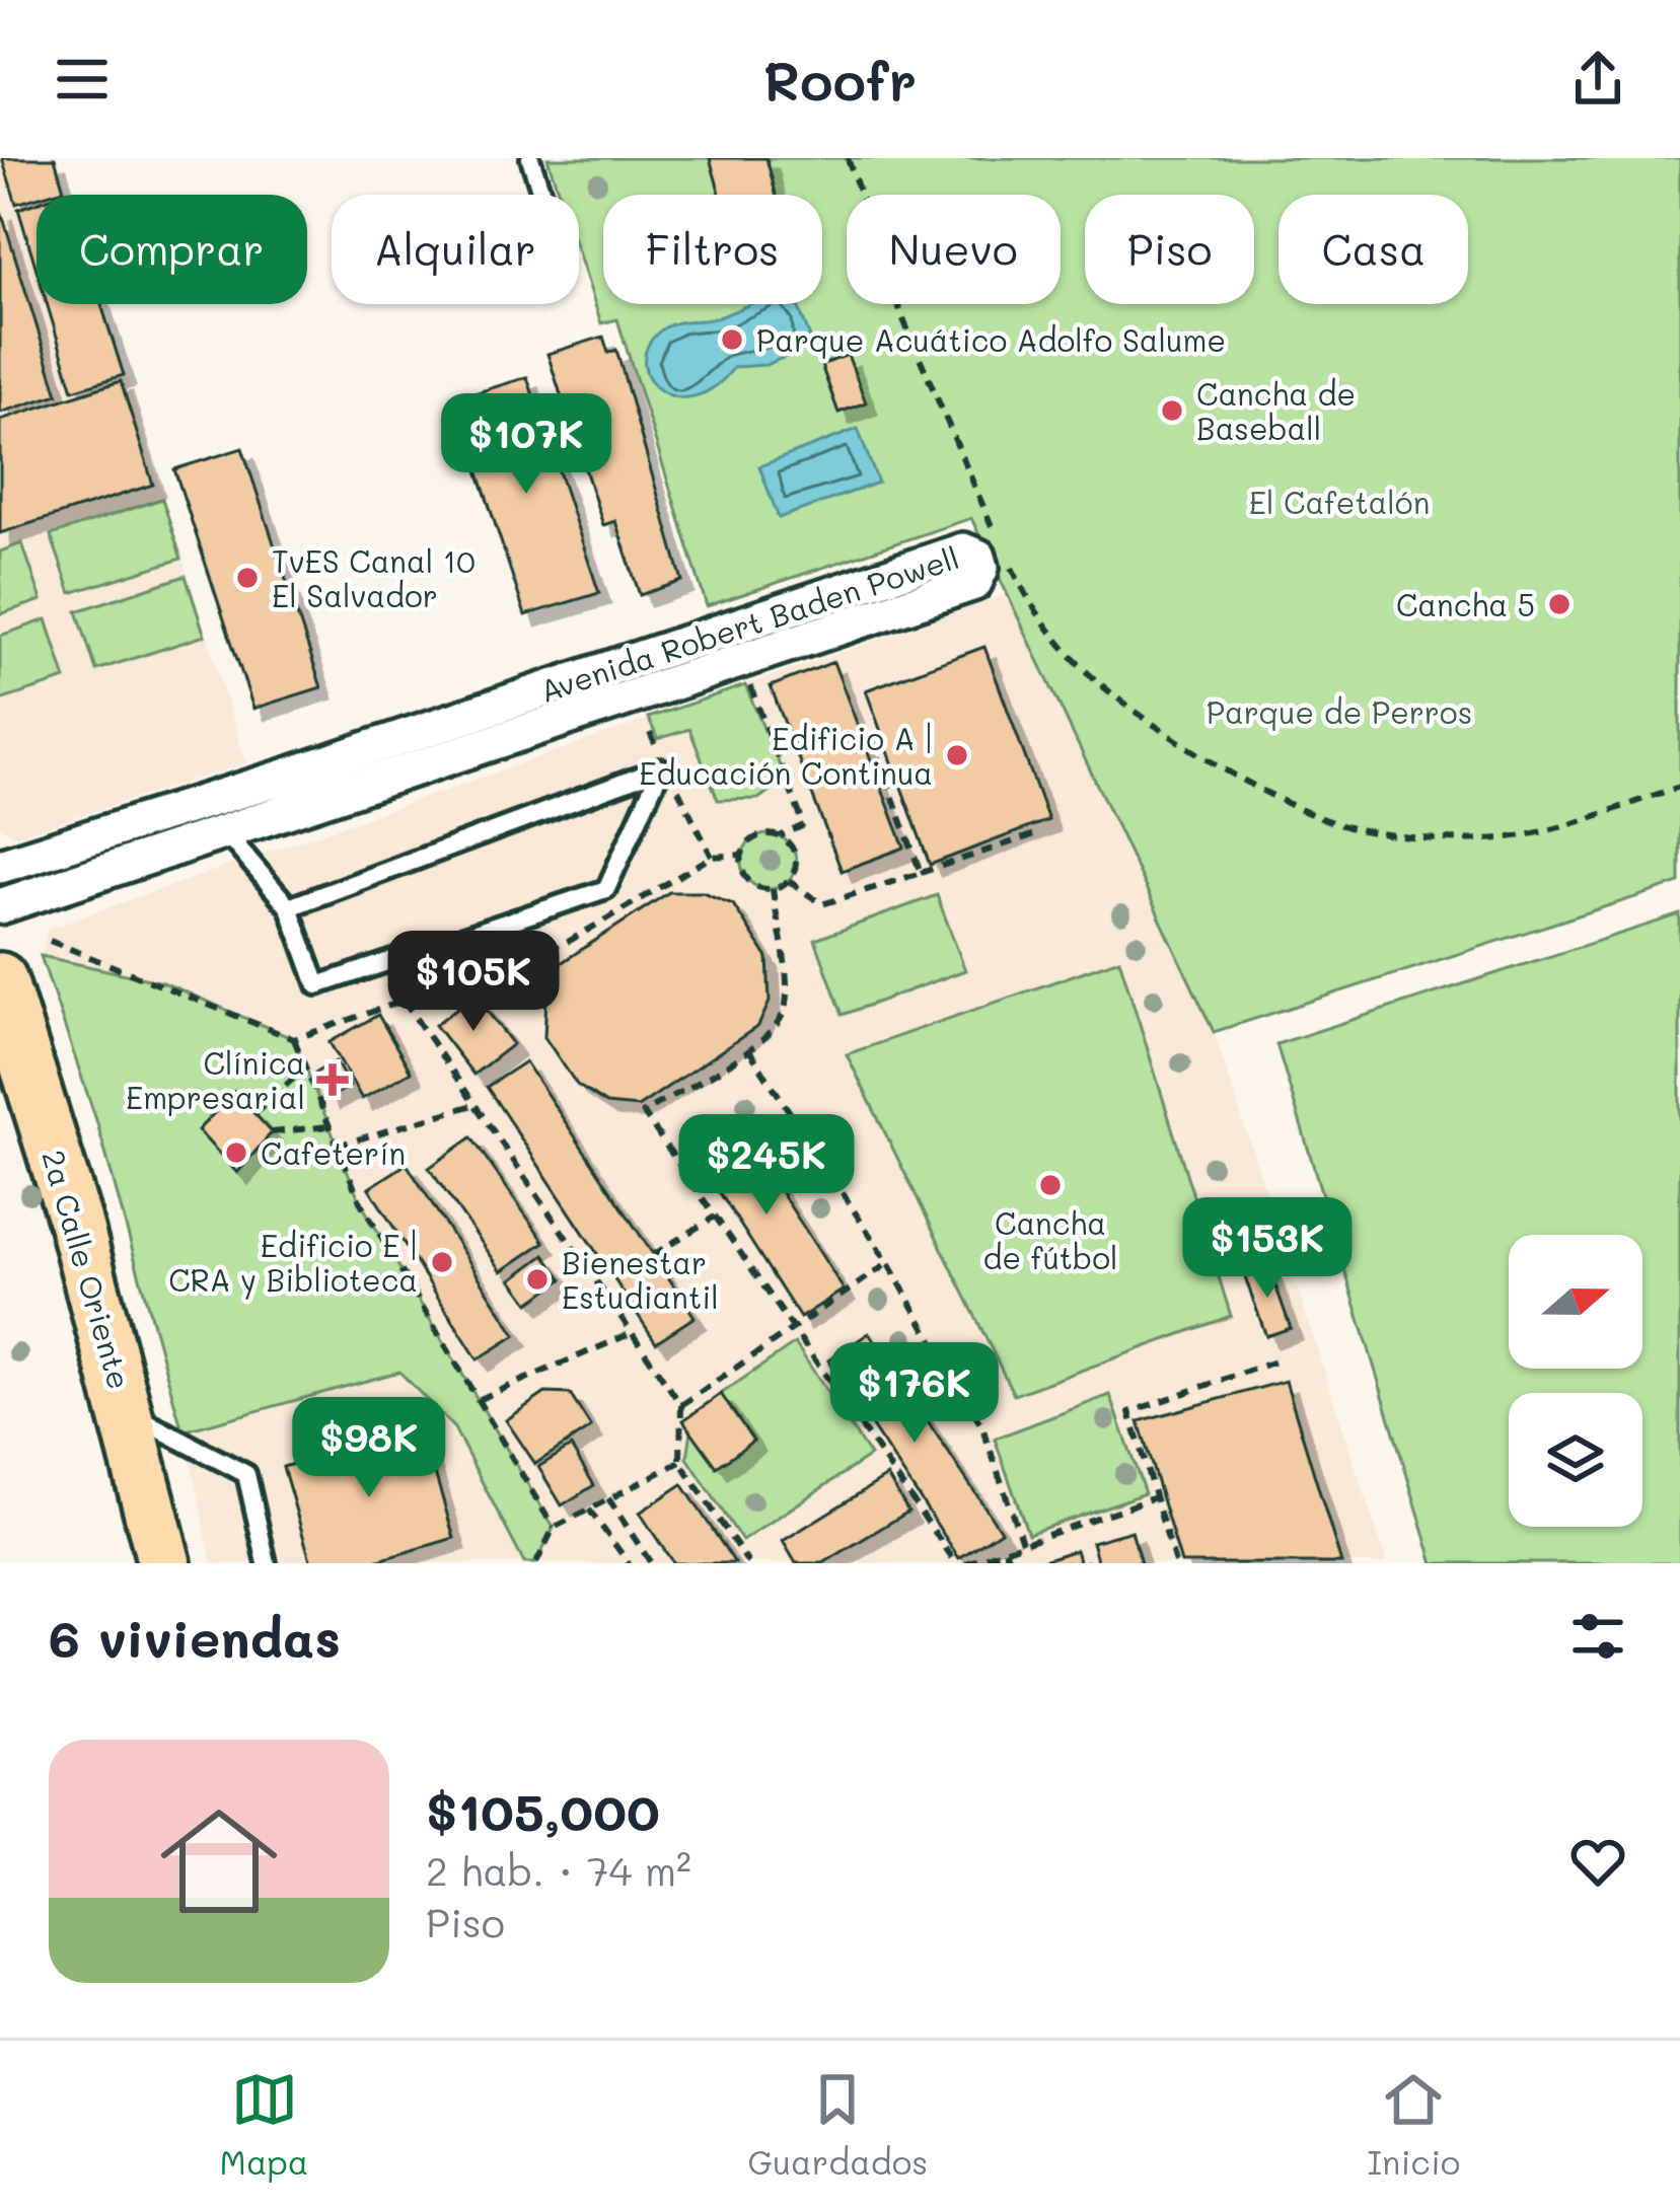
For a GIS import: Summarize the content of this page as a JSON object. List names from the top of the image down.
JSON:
{
  "streets": {
    "main road": ["2a Calle Oriente"],
    "street": ["Avenida Robert Baden Powell"]
  },
  "parks": ["El Cafetalón", "Parque de Perros"],
  "places": {
    "other": [
      "Parque Acuático Adolfo Salume",
      "Cancha de Baseball",
      "TvES Canal 10 El Salvador",
      "Cancha 5",
      "Edificio A | Educación Continua",
      "Cafeterín",
      "Cancha de fútbol",
      "Edificio E | CRA y Biblioteca",
      "Bienestar Estudiantil"
    ],
    "health": ["Clínica Empresarial"]
  },
  "north": "right",
  "page": {
    "header": "Roofr",
    "chip": [
      "Comprar",
      "Alquilar",
      "Filtros",
      "Nuevo",
      "Piso",
      "Casa"
    ],
    "price": [
      "$107K",
      "$105K",
      "$245K",
      "$153K",
      "$176K",
      "$98K"
    ],
    "heading": "6 viviendas",
    "list": [
      {
        "name": "$105,000",
        "note": "2 hab. · 74 m² · Piso"
      }
    ],
    "tabs": ["Mapa", "Guardados", "Inicio"]
  }
}
